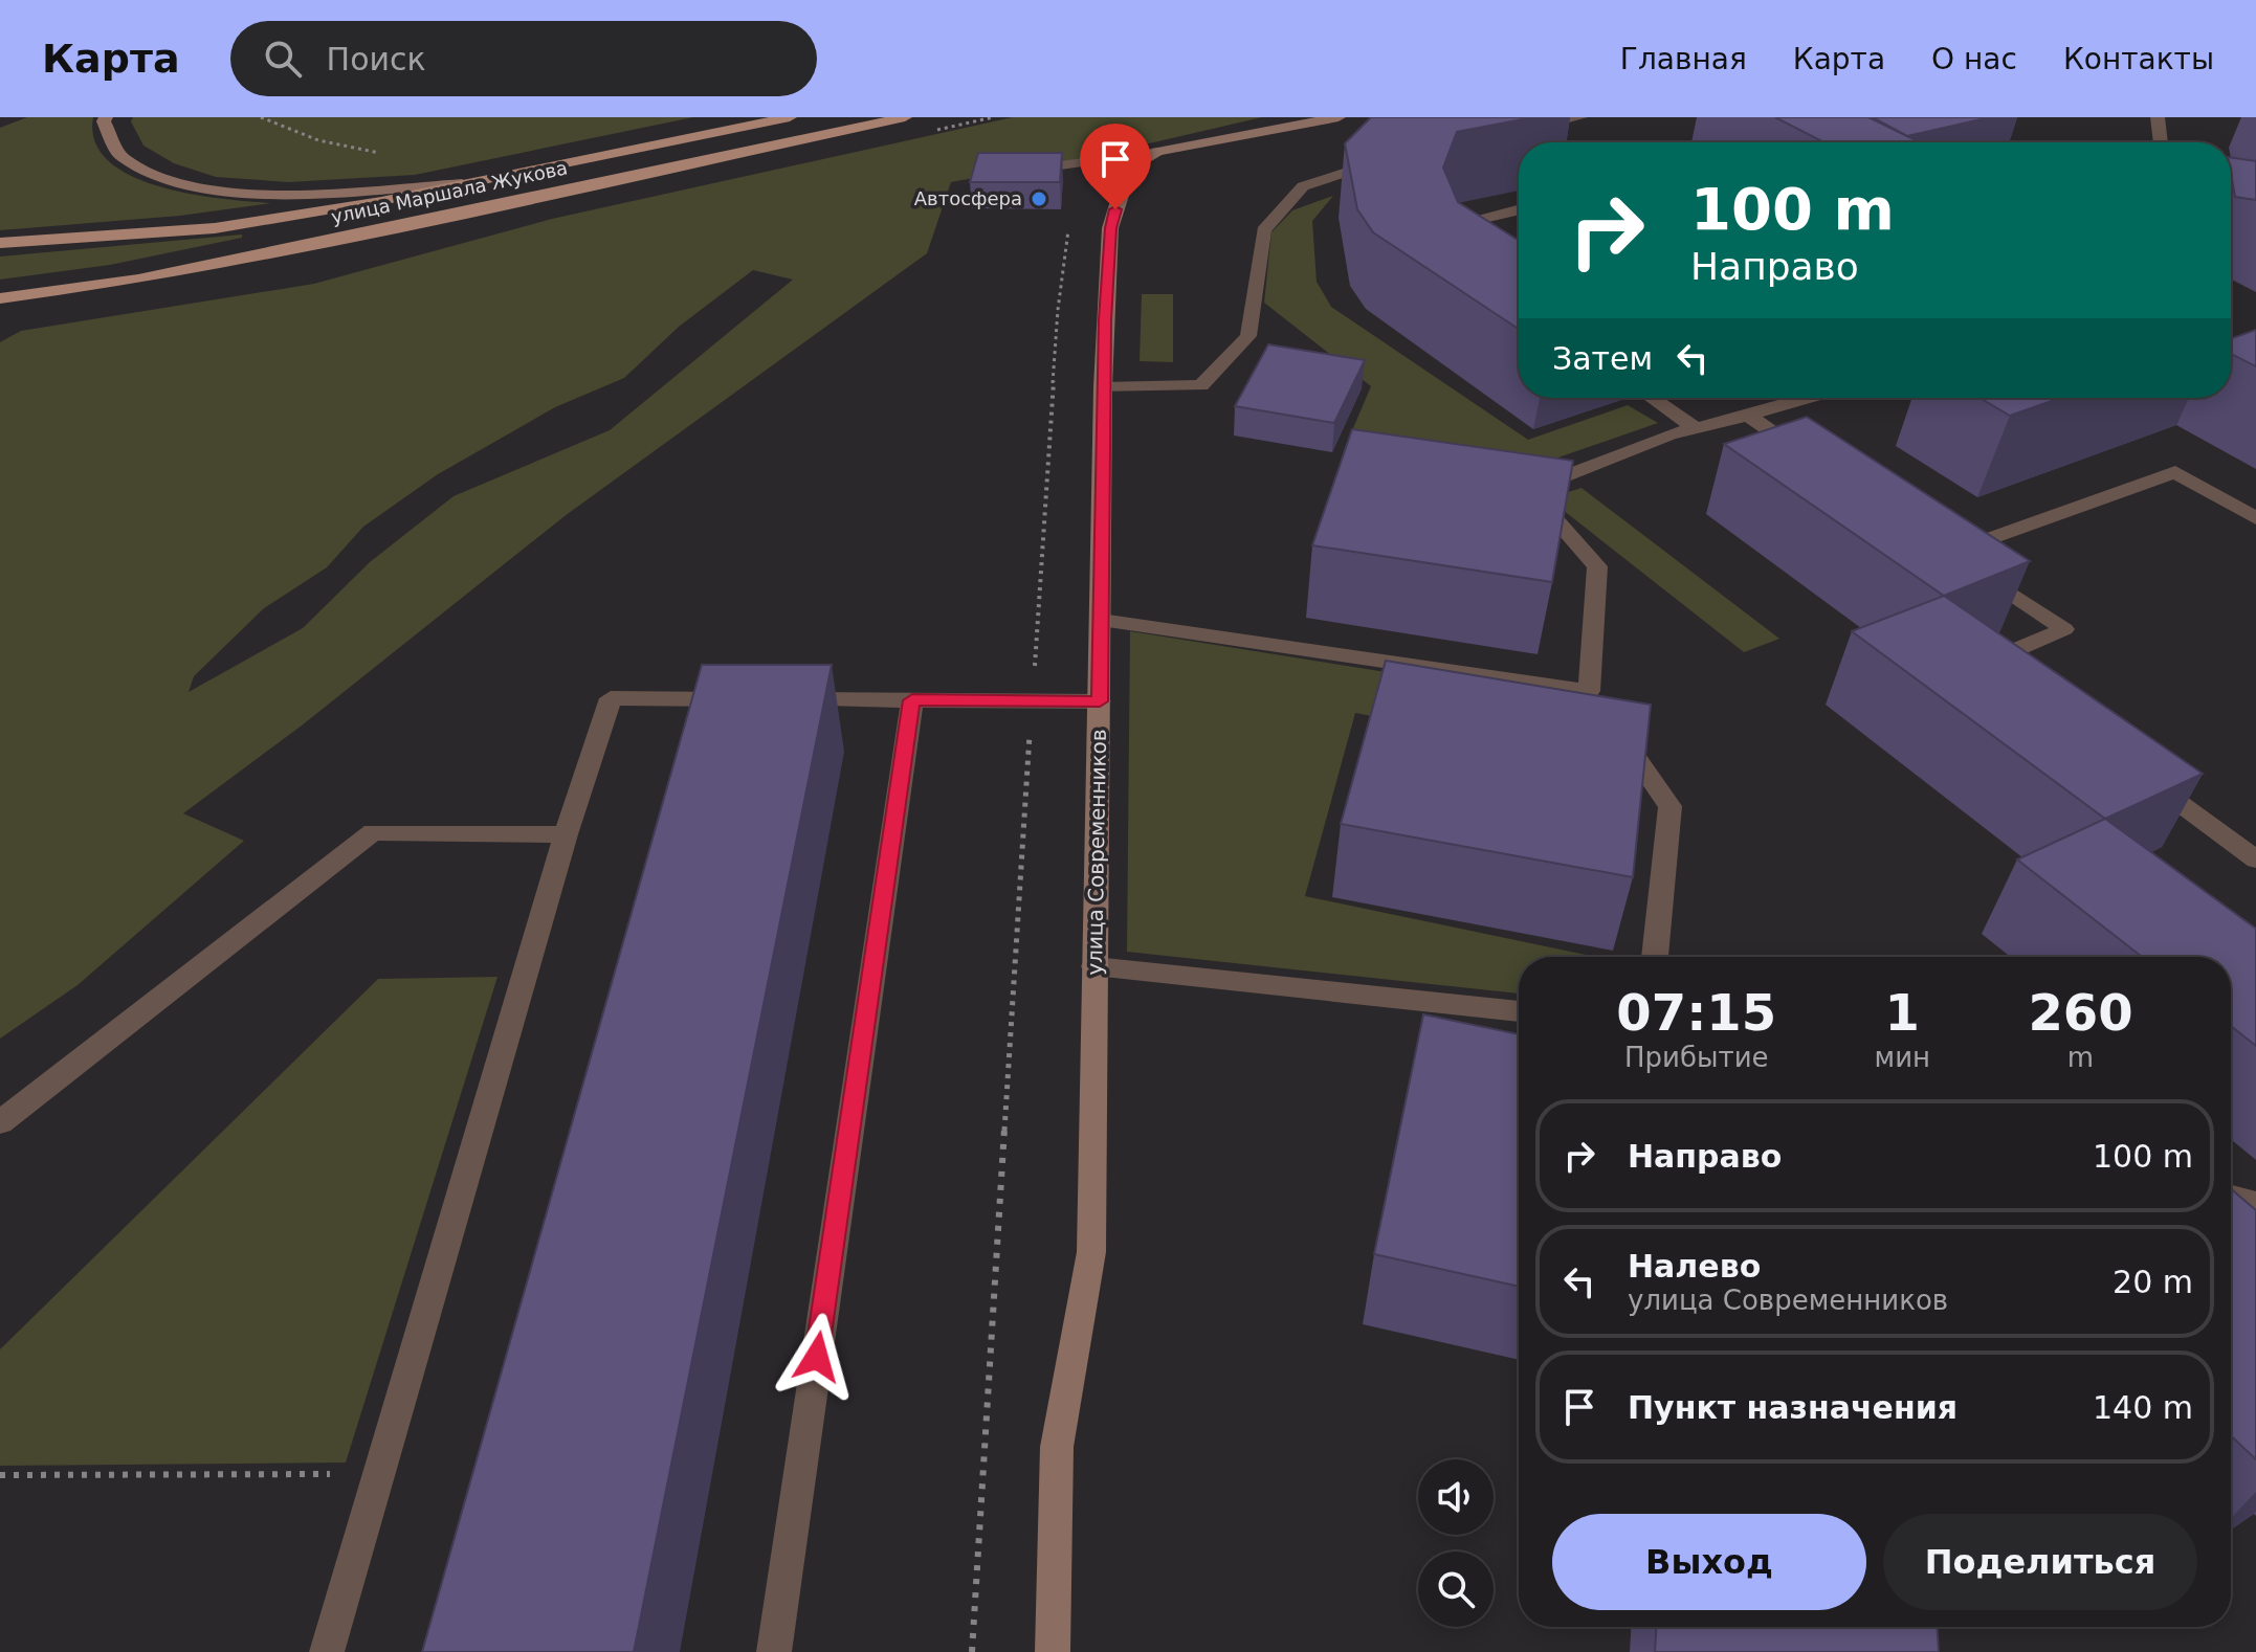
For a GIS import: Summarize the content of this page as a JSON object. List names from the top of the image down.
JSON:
{
  "streets": {
    "main road": ["улица Маршала Жукова"],
    "street": ["улица Современников"]
  },
  "places": ["Автосфера"],
  "page": {
    "header": "Карта",
    "search": "Поиск",
    "nav": [
      "Главная",
      "Карта",
      "О нас",
      "Контакты"
    ],
    "turn": ["100 m", "Направо"],
    "then": "Затем",
    "eta": [
      "07:15",
      "Прибытие",
      "1",
      "мин",
      "260",
      "m"
    ],
    "list": [
      {
        "name": "Направо",
        "value": "100 m"
      },
      {
        "name": "Налево",
        "note": "улица Современников",
        "value": "20 m"
      },
      {
        "name": "Пункт назначения",
        "value": "140 m"
      }
    ],
    "buttons": ["Выход", "Поделиться"]
  }
}
